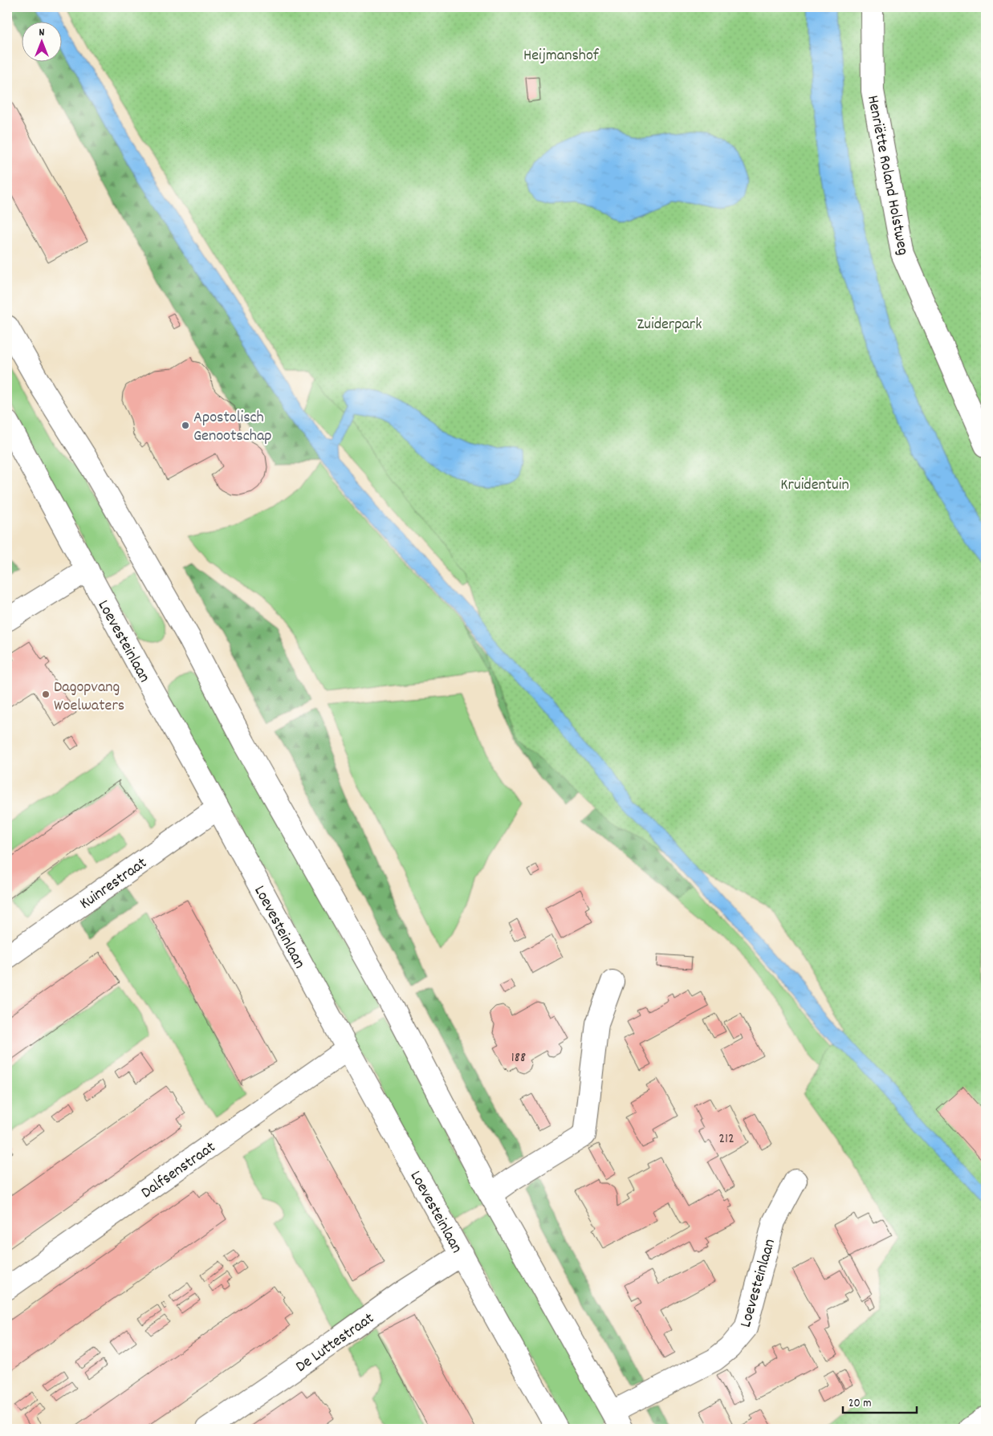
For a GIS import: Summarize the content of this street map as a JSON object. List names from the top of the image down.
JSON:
{
  "streets": {
    "main road": [
      "Henriëtte Roland Holstweg",
      "Loevesteinlaan",
      "Kuinrestraat",
      "Dalfsenstraat",
      "De Luttestraat"
    ]
  },
  "crossings": [
    ["Loevesteinlaan", "Kuinrestraat"],
    ["Loevesteinlaan", "Dalfsenstraat"],
    ["Loevesteinlaan", "De Luttestraat"]
  ],
  "parks": ["Heijmanshof", "Zuiderpark", "Kruidentuin"],
  "places": ["Apostolisch Genootschap", "Dagopvang Woelwaters"],
  "house_numbers": ["188", "212"],
  "scale_bar": "20 m",
  "north": "top"
}
